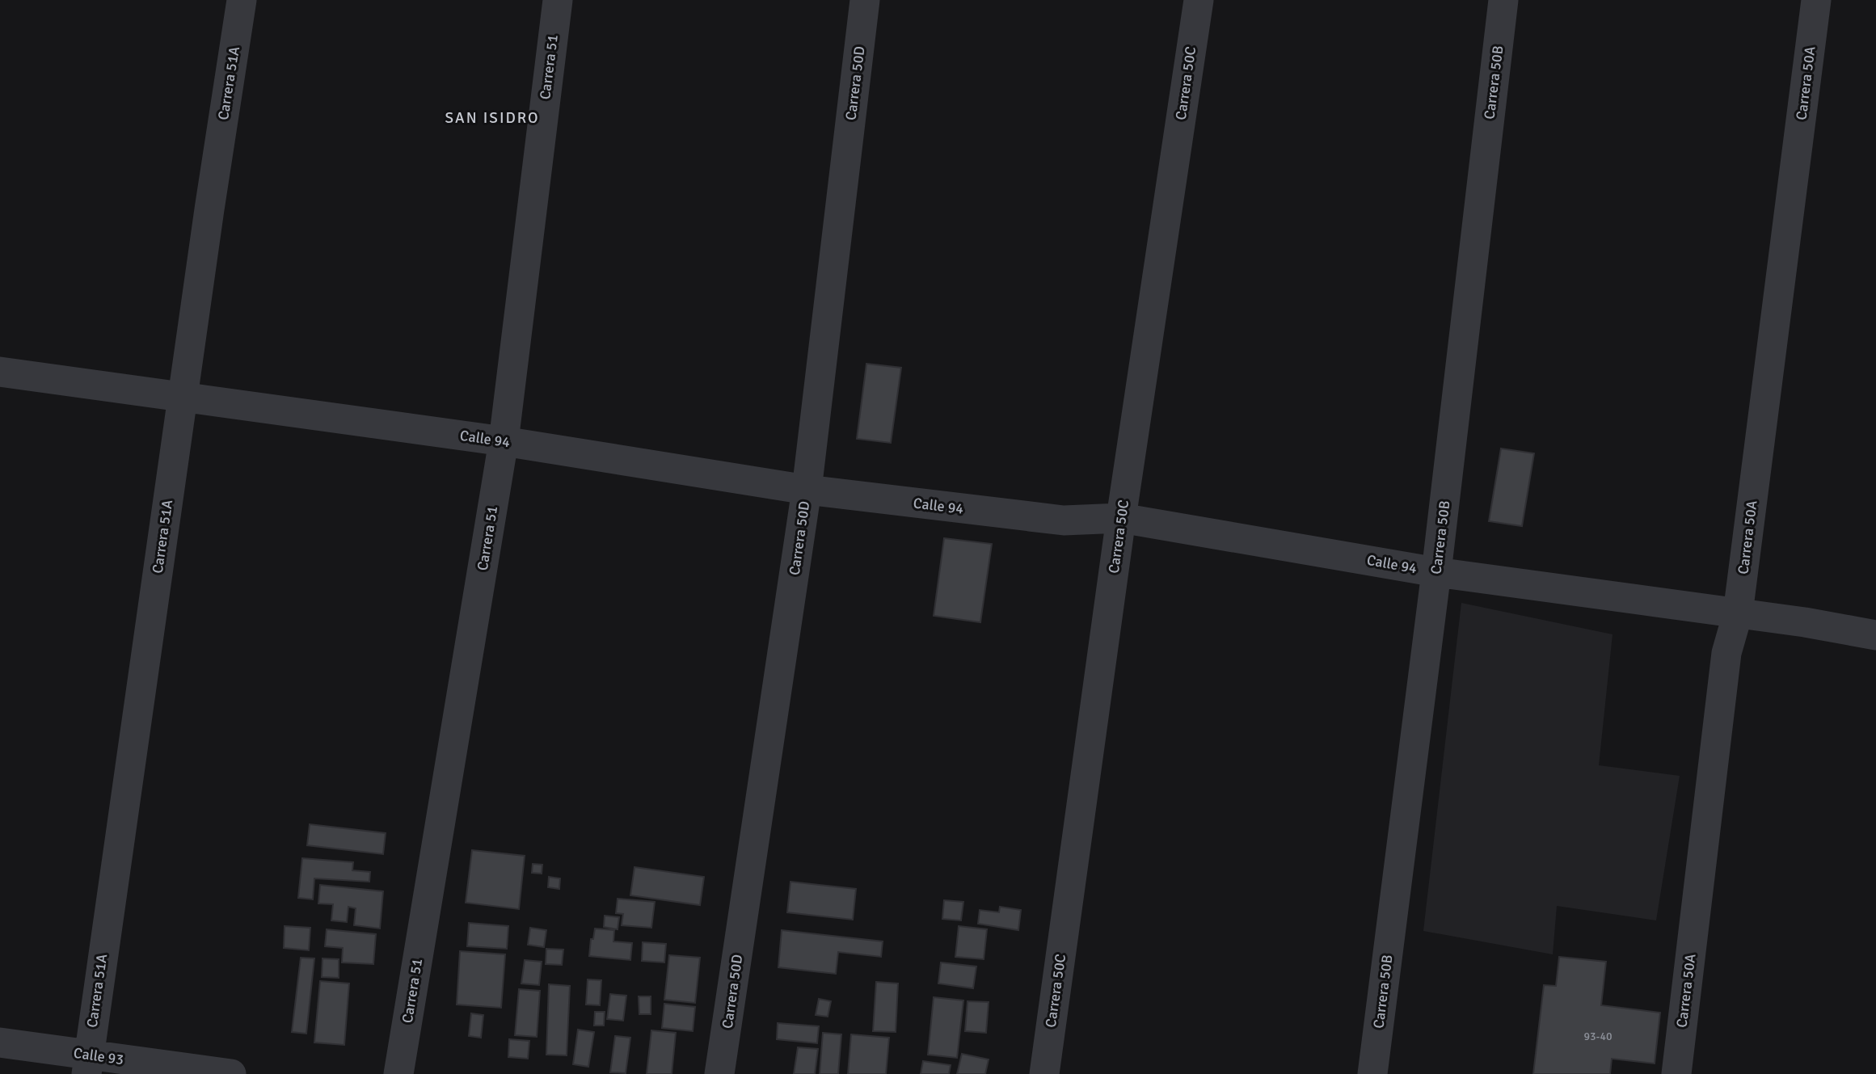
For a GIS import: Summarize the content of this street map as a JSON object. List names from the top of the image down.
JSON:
{
  "streets": {
    "street": [
      "Carrera 51",
      "Carrera 50B",
      "Carrera 51A",
      "Carrera 50D",
      "Carrera 50C",
      "Carrera 50A",
      "Calle 94",
      "Calle 93"
    ]
  },
  "crossings": [
    ["Carrera 51", "Calle 94"],
    ["Carrera 50B", "Calle 94"],
    ["Carrera 51A", "Calle 94"],
    ["Carrera 51A", "Calle 93"],
    ["Carrera 50D", "Calle 94"],
    ["Carrera 50C", "Calle 94"],
    ["Carrera 50A", "Calle 94"]
  ],
  "districts": ["SAN ISIDRO"],
  "house_numbers": ["93-40"]
}
